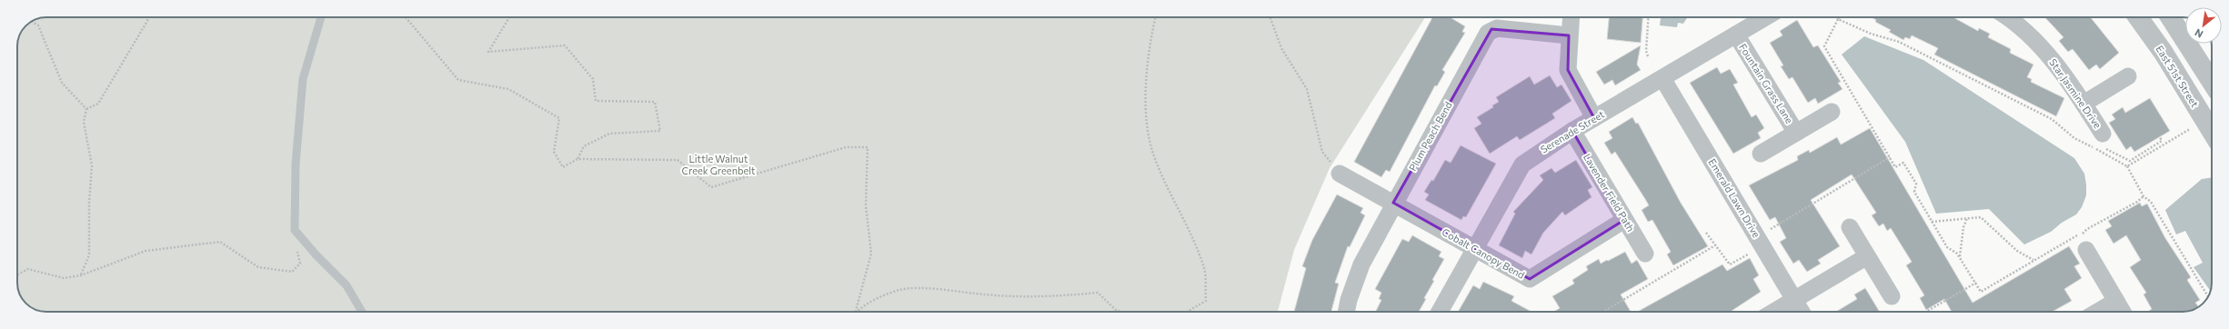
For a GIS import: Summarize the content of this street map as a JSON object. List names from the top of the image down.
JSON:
{
  "streets": {
    "street": [
      "East 51st Street",
      "Fountain Grass Lane",
      "Star Jasmine Drive",
      "Serenade Street",
      "Plum Peach Bend",
      "Lavender Field Path",
      "Emerald Lawn Drive",
      "Cobalt Canopy Bend"
    ]
  },
  "crossings": [
    ["Fountain Grass Lane", "Serenade Street"],
    ["Serenade Street", "Lavender Field Path"],
    ["Serenade Street", "Emerald Lawn Drive"],
    ["Serenade Street", "Cobalt Canopy Bend"],
    ["Plum Peach Bend", "Cobalt Canopy Bend"],
    ["Lavender Field Path", "Cobalt Canopy Bend"]
  ],
  "parks": ["Little Walnut Creek Greenbelt"],
  "north": "bottom left"
}
